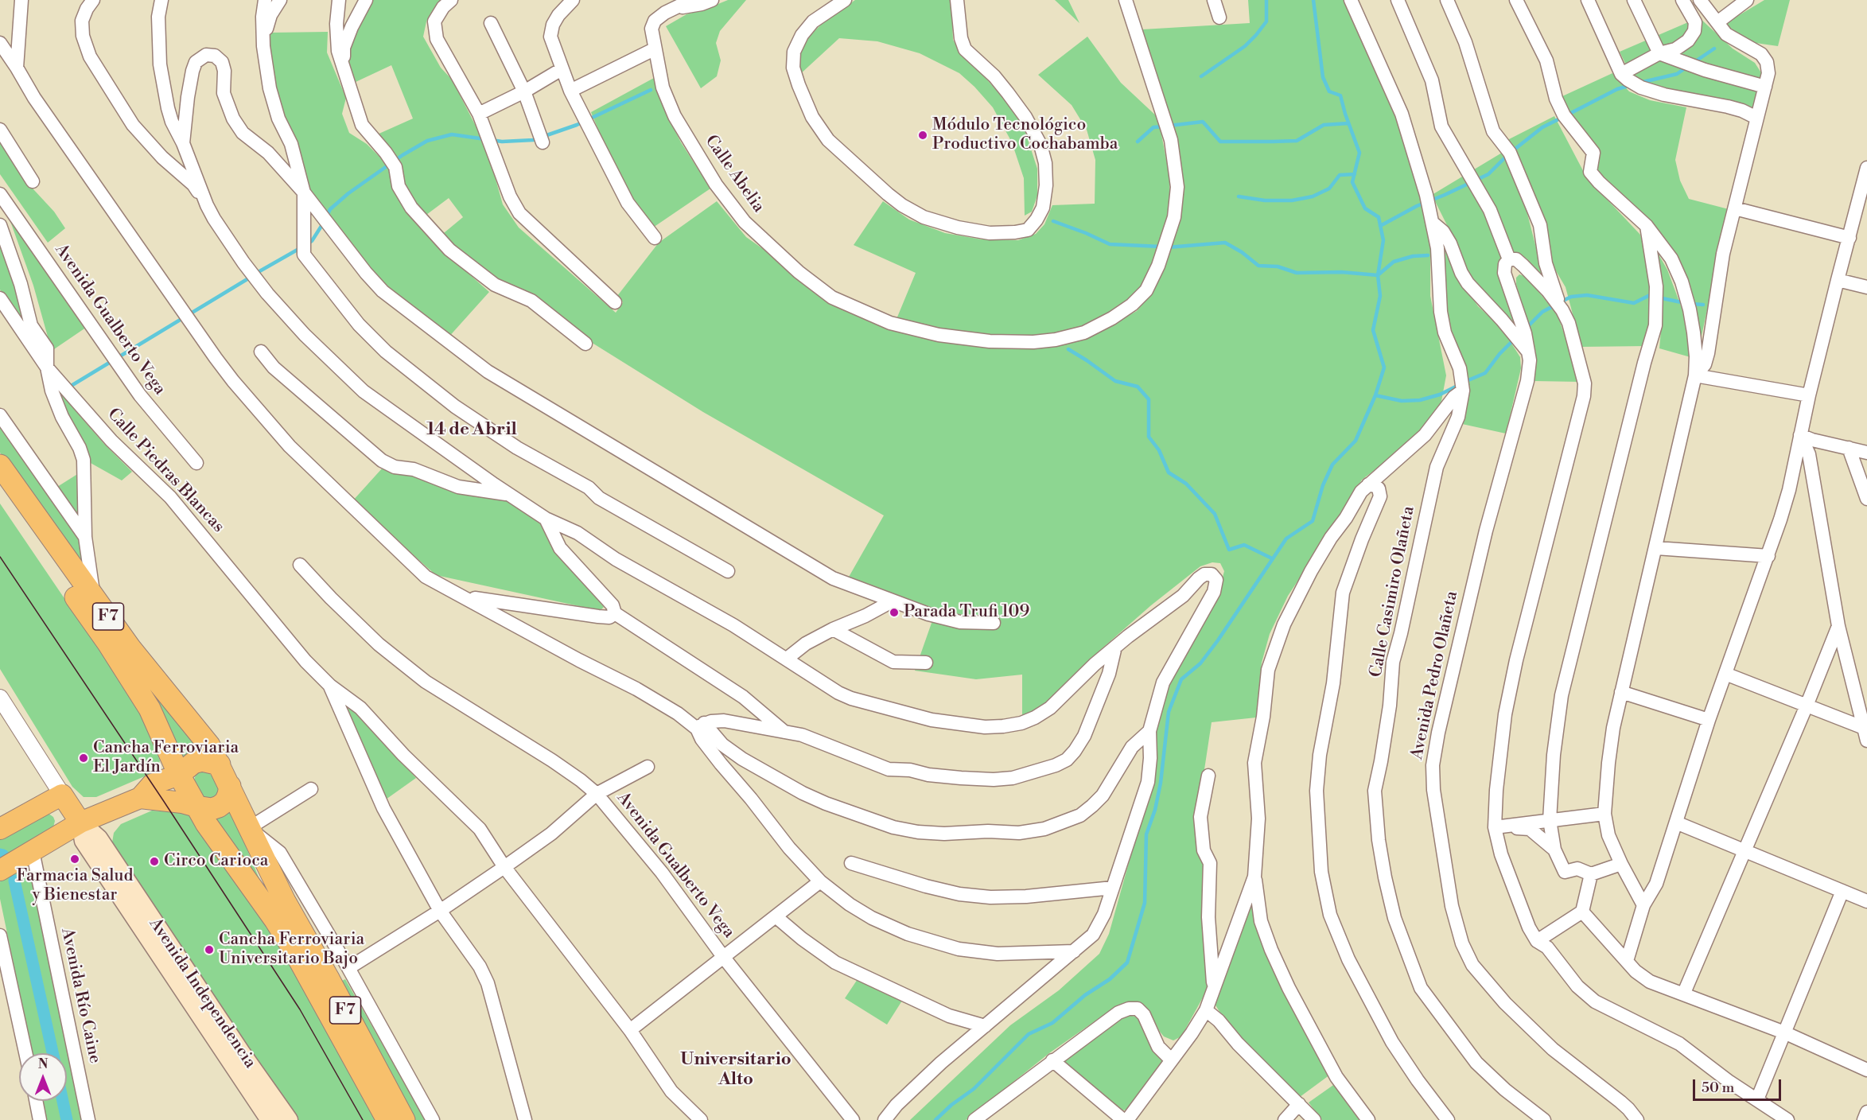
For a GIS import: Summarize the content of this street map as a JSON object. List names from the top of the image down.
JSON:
{
  "streets": {
    "highway": ["F7"],
    "main road": ["Avenida Independencia"],
    "street": [
      "Calle Abelia",
      "Avenida Gualberto Vega",
      "Calle Piedras Blancas",
      "Calle Casimiro Olañeta",
      "Avenida Pedro Olañeta",
      "Avenida Río Caine"
    ]
  },
  "districts": ["14 de Abril", "Universitario Alto"],
  "places": [
    "Módulo Tecnológico Productivo Cochabamba",
    "Parada Trufi 109",
    "Cancha Ferroviaria El Jardín",
    "Farmacia Salud y Bienestar",
    "Circo Carioca",
    "Cancha Ferroviaria Universitario Bajo"
  ],
  "scale_bar": "50 m",
  "north": "top"
}
